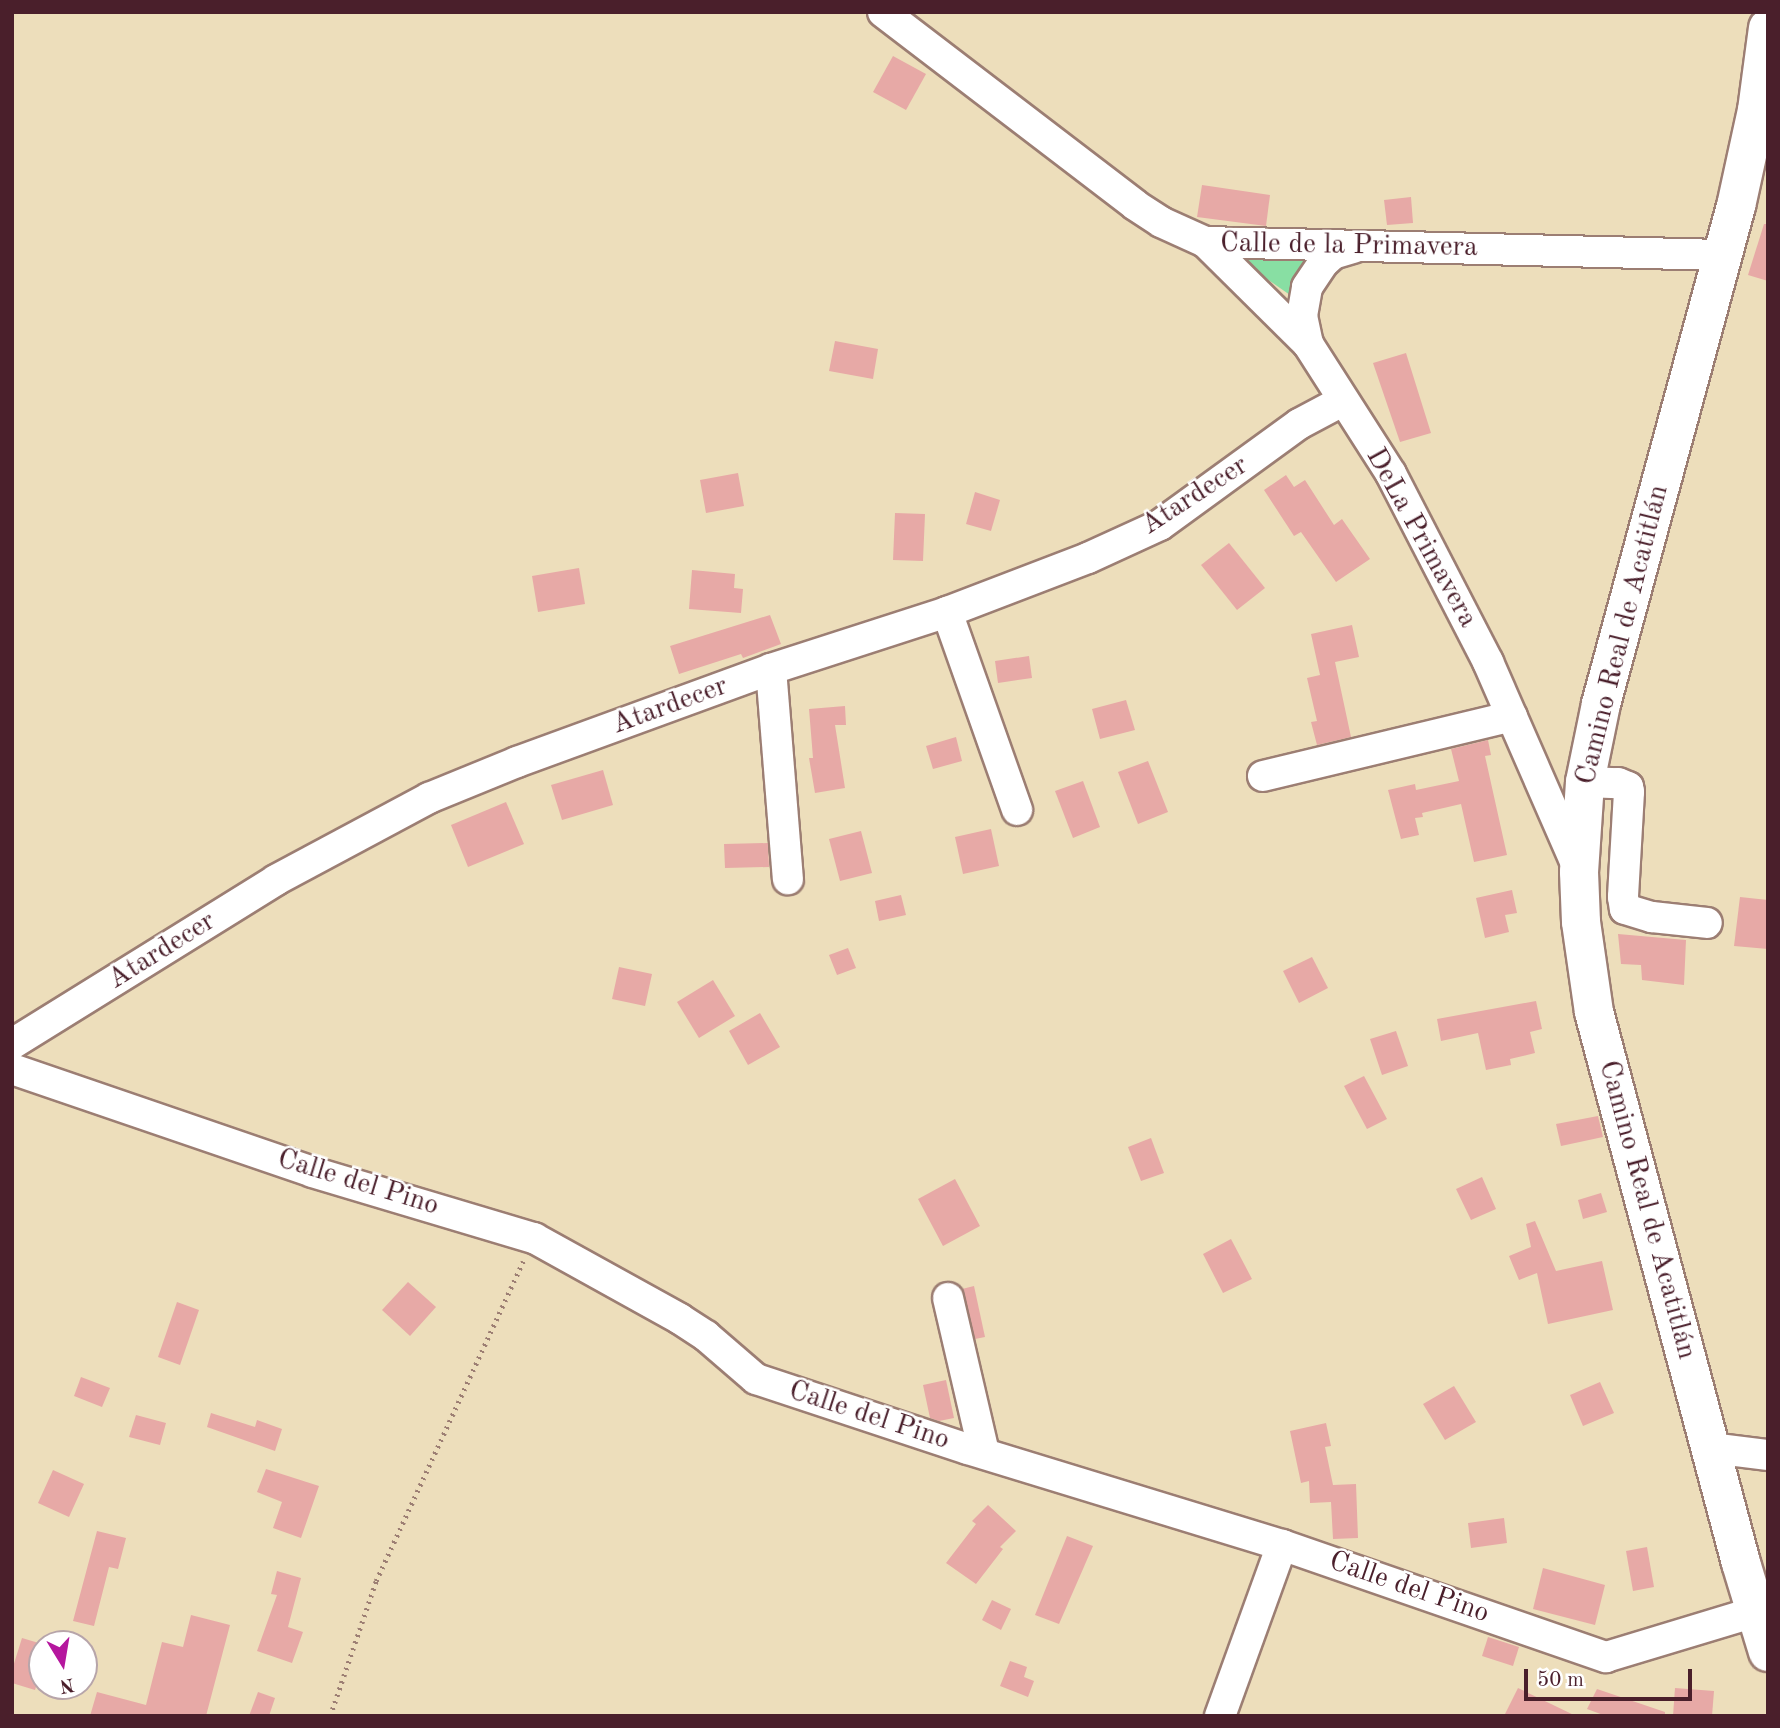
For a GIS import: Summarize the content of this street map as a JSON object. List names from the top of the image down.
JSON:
{
  "streets": {
    "main road": ["Camino Real de Acatitlán"],
    "street": [
      "Calle de la Primavera",
      "Atardecer",
      "DeLa Primavera",
      "Calle del Pino"
    ]
  },
  "crossings": [
    ["Calle de la Primavera", "DeLa Primavera"],
    ["Calle de la Primavera", "Camino Real de Acatitlán"],
    ["Atardecer", "DeLa Primavera"],
    ["DeLa Primavera", "Camino Real de Acatitlán"],
    ["Camino Real de Acatitlán", "Calle del Pino"]
  ],
  "scale_bar": "50 m",
  "north": "bottom"
}
